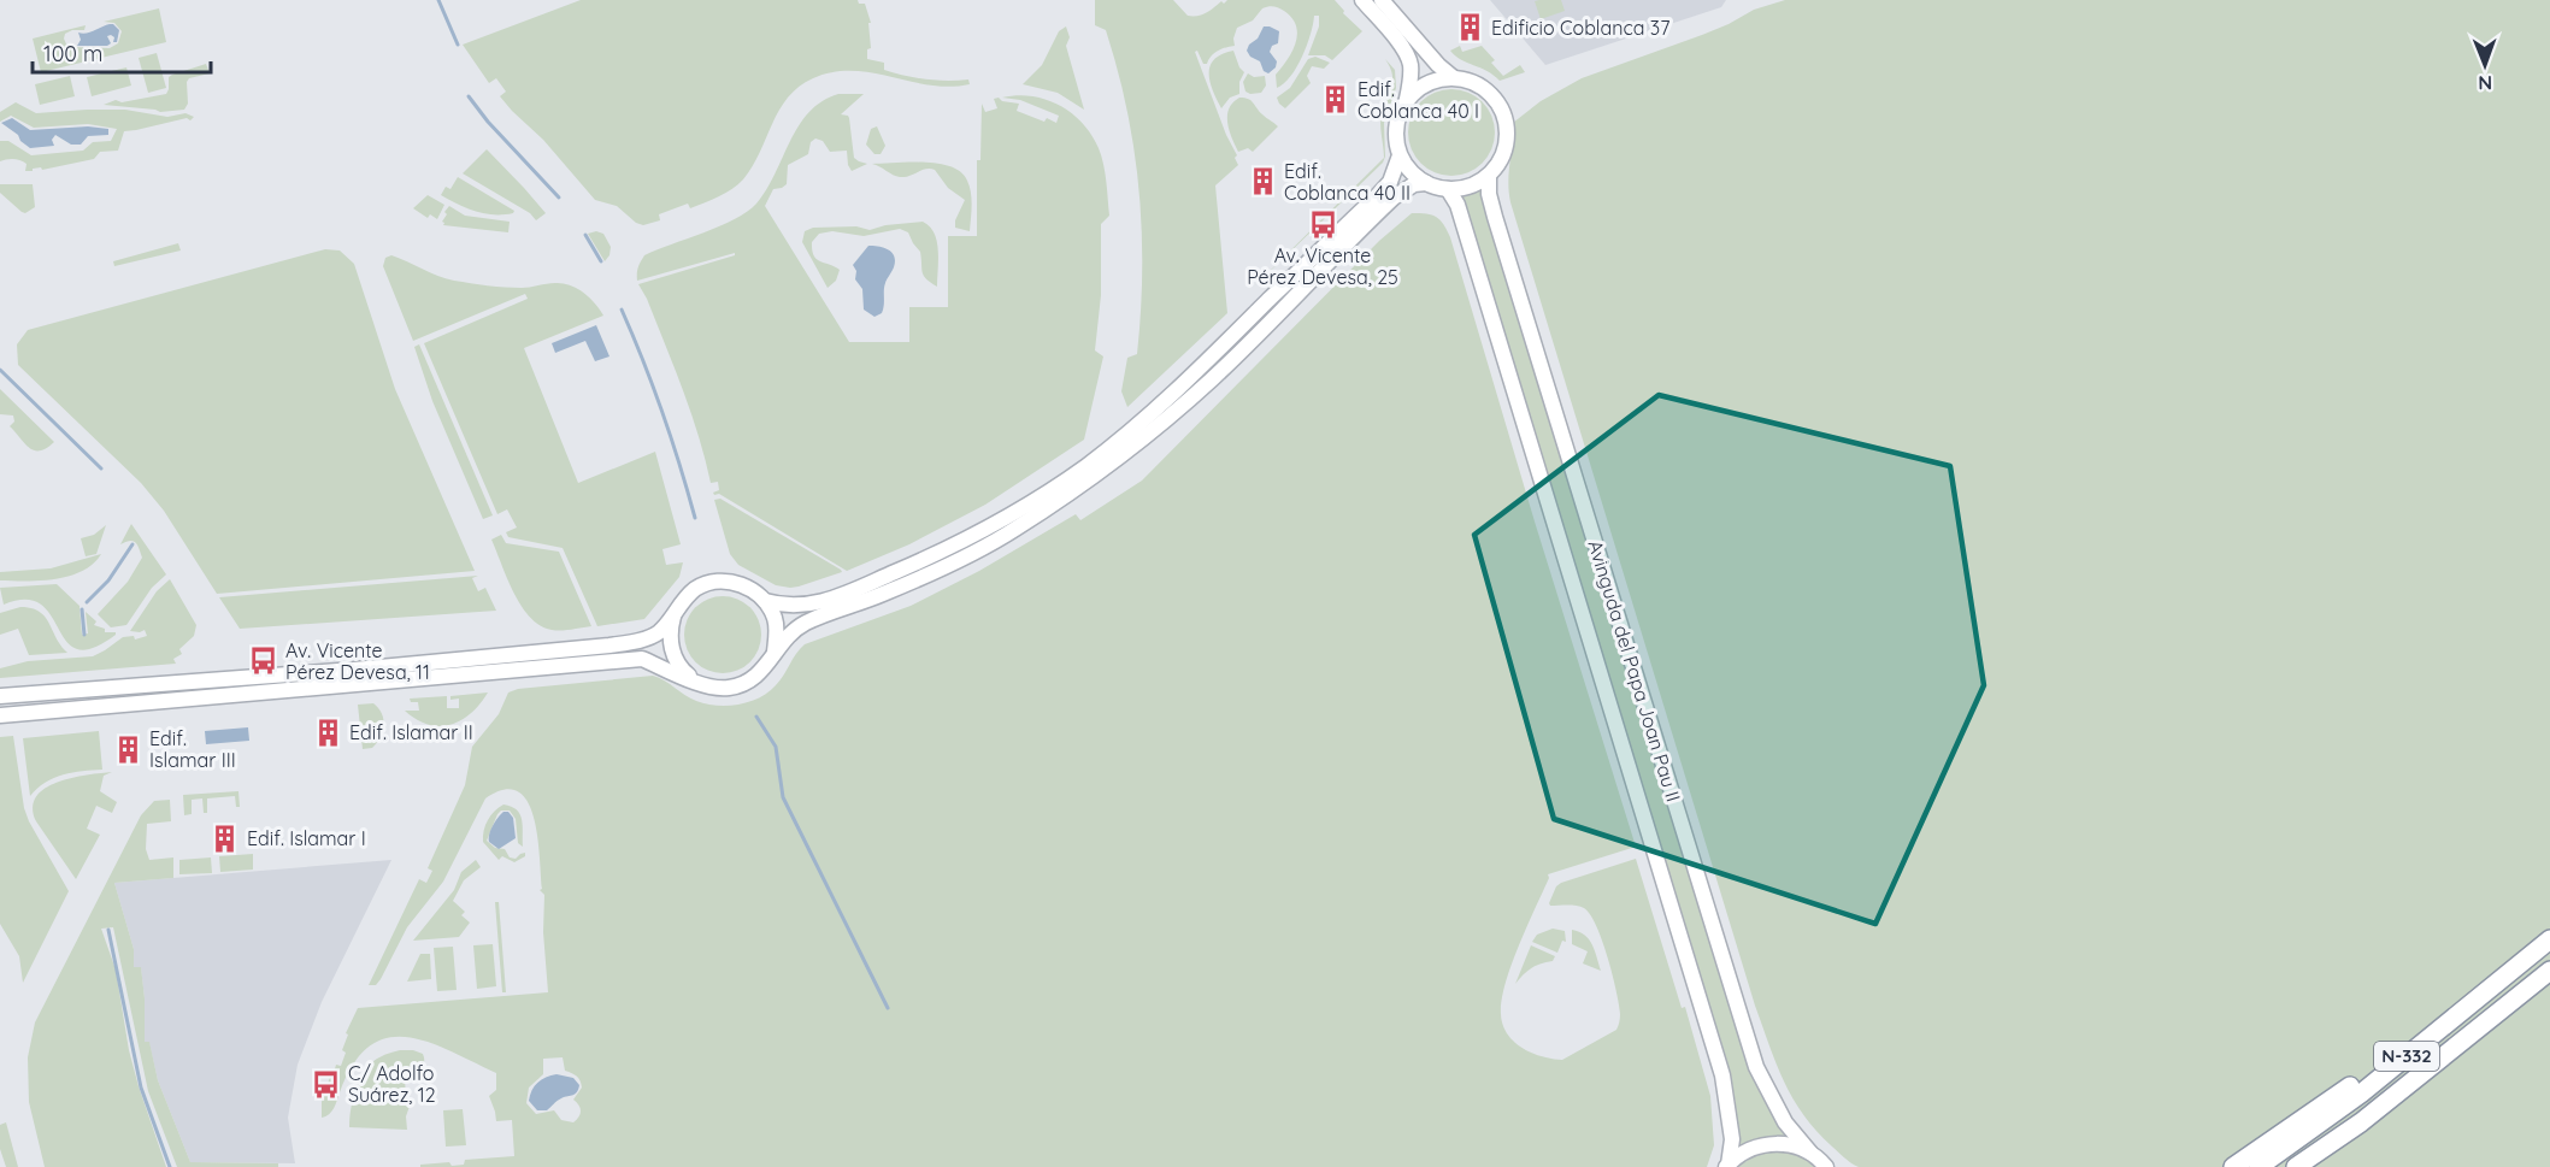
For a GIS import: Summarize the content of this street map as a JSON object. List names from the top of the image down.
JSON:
{
  "streets": {
    "highway": ["N-332"],
    "main road": ["Avinguda del Papa Joan Pau II"]
  },
  "places": {
    "building": [
      "Edificio Coblanca 37",
      "Edif. Coblanca 40 I",
      "Edif. Coblanca 40 II",
      "Edif. Islamar II",
      "Edif. Islamar III",
      "Edif. Islamar I"
    ],
    "bus stop": ["Av. Vicente Pérez Devesa, 25", "Av. Vicente Pérez Devesa, 11", "C/ Adolfo Suárez, 12"]
  },
  "scale_bar": "100 m",
  "north": "bottom"
}
